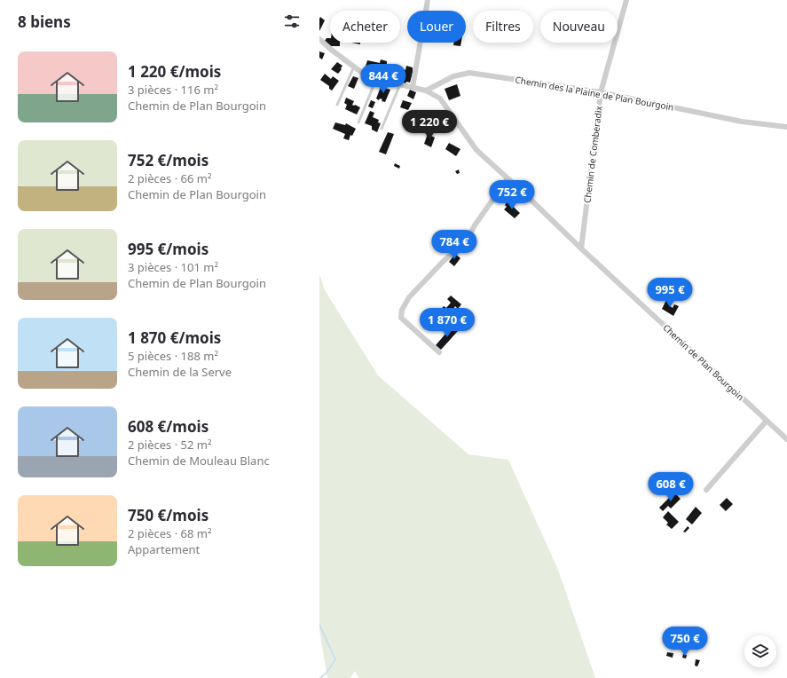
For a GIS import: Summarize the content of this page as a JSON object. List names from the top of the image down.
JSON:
{
  "streets": {
    "street": ["Chemin des la Plaine de Plan Bourgoin", "Chemin de Comberadix", "Chemin de Plan Bourgoin"]
  },
  "crossings": [
    ["Chemin des la Plaine de Plan Bourgoin", "Chemin de Comberadix"],
    ["Chemin des la Plaine de Plan Bourgoin", "Chemin de Plan Bourgoin"],
    ["Chemin de Comberadix", "Chemin de Plan Bourgoin"]
  ],
  "page": {
    "heading": "8 biens",
    "chip": [
      "Acheter",
      "Louer",
      "Filtres",
      "Nouveau"
    ],
    "list": [
      {
        "name": "1 220 €/mois",
        "note": "3 pièces · 116 m² · Chemin de Plan Bourgoin"
      },
      {
        "name": "752 €/mois",
        "note": "2 pièces · 66 m² · Chemin de Plan Bourgoin"
      },
      {
        "name": "995 €/mois",
        "note": "3 pièces · 101 m² · Chemin de Plan Bourgoin"
      },
      {
        "name": "1 870 €/mois",
        "note": "5 pièces · 188 m² · Chemin de la Serve"
      },
      {
        "name": "608 €/mois",
        "note": "2 pièces · 52 m² · Chemin de Mouleau Blanc"
      },
      {
        "name": "750 €/mois",
        "note": "2 pièces · 68 m² · Appartement"
      }
    ],
    "price": [
      "844 €",
      "1 220 €",
      "752 €",
      "784 €",
      "995 €",
      "1 870 €",
      "608 €",
      "750 €"
    ]
  }
}
